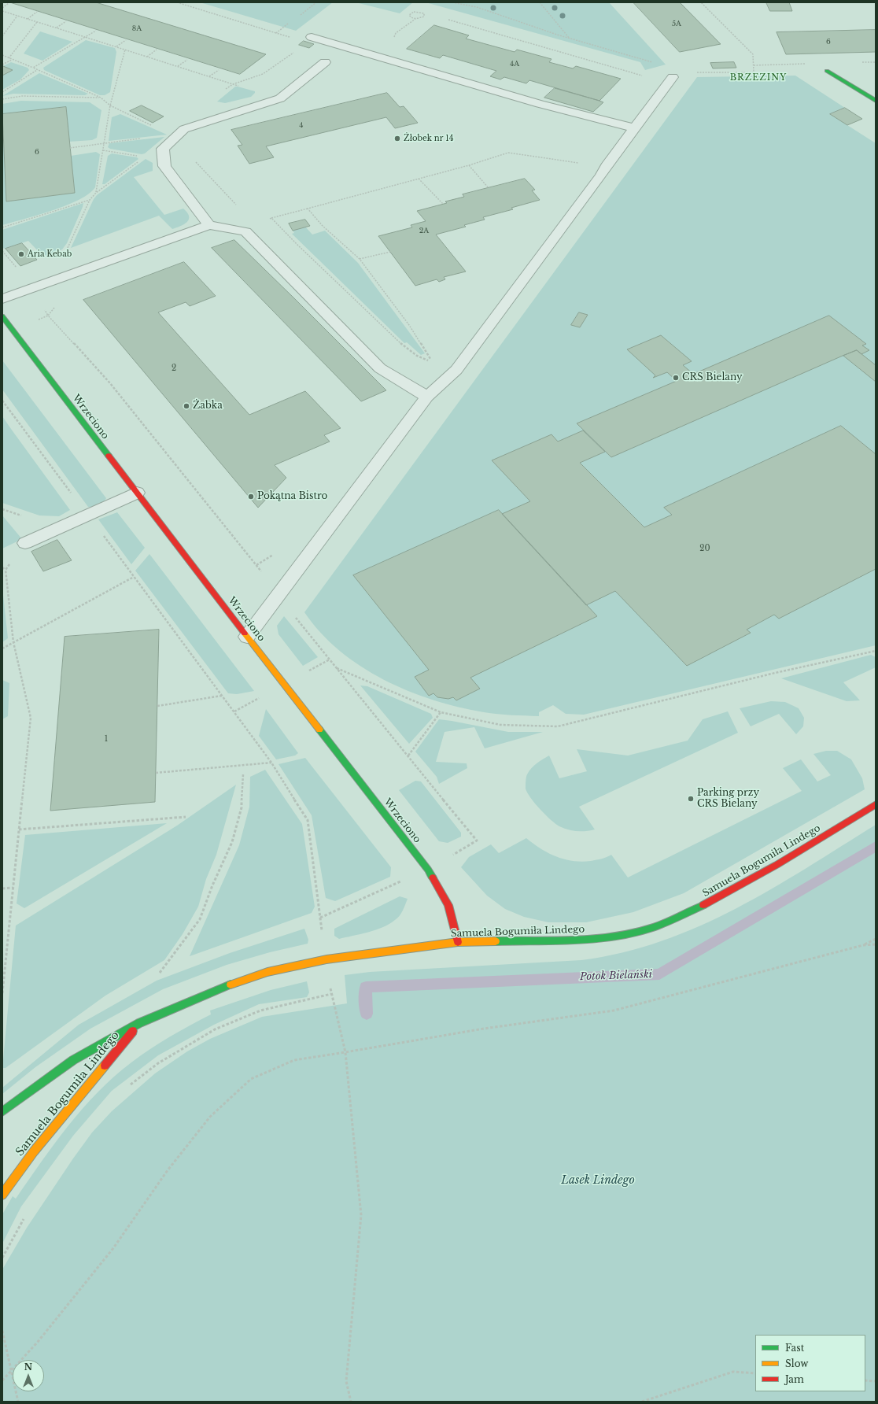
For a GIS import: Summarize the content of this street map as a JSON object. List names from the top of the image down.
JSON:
{
  "streets": {
    "street": ["Wrzeciono", "Samuela Bogumiła Lindego"]
  },
  "crossings": [
    ["Wrzeciono", "Samuela Bogumiła Lindego"]
  ],
  "districts": ["BRZEZINY"],
  "water": ["Potok Bielański"],
  "parks": ["Lasek Lindego"],
  "places": [
    "Żłobek nr 14",
    "Aria Kebab",
    "CRS Bielany",
    "Żabka",
    "Pokątna Bistro",
    "Parking przy CRS Bielany"
  ],
  "house_numbers": [
    "5A",
    "8A",
    "6",
    "4A",
    "4",
    "6",
    "2A",
    "2",
    "20",
    "1"
  ],
  "legend": ["Fast", "Slow", "Jam"],
  "north": "top"
}
